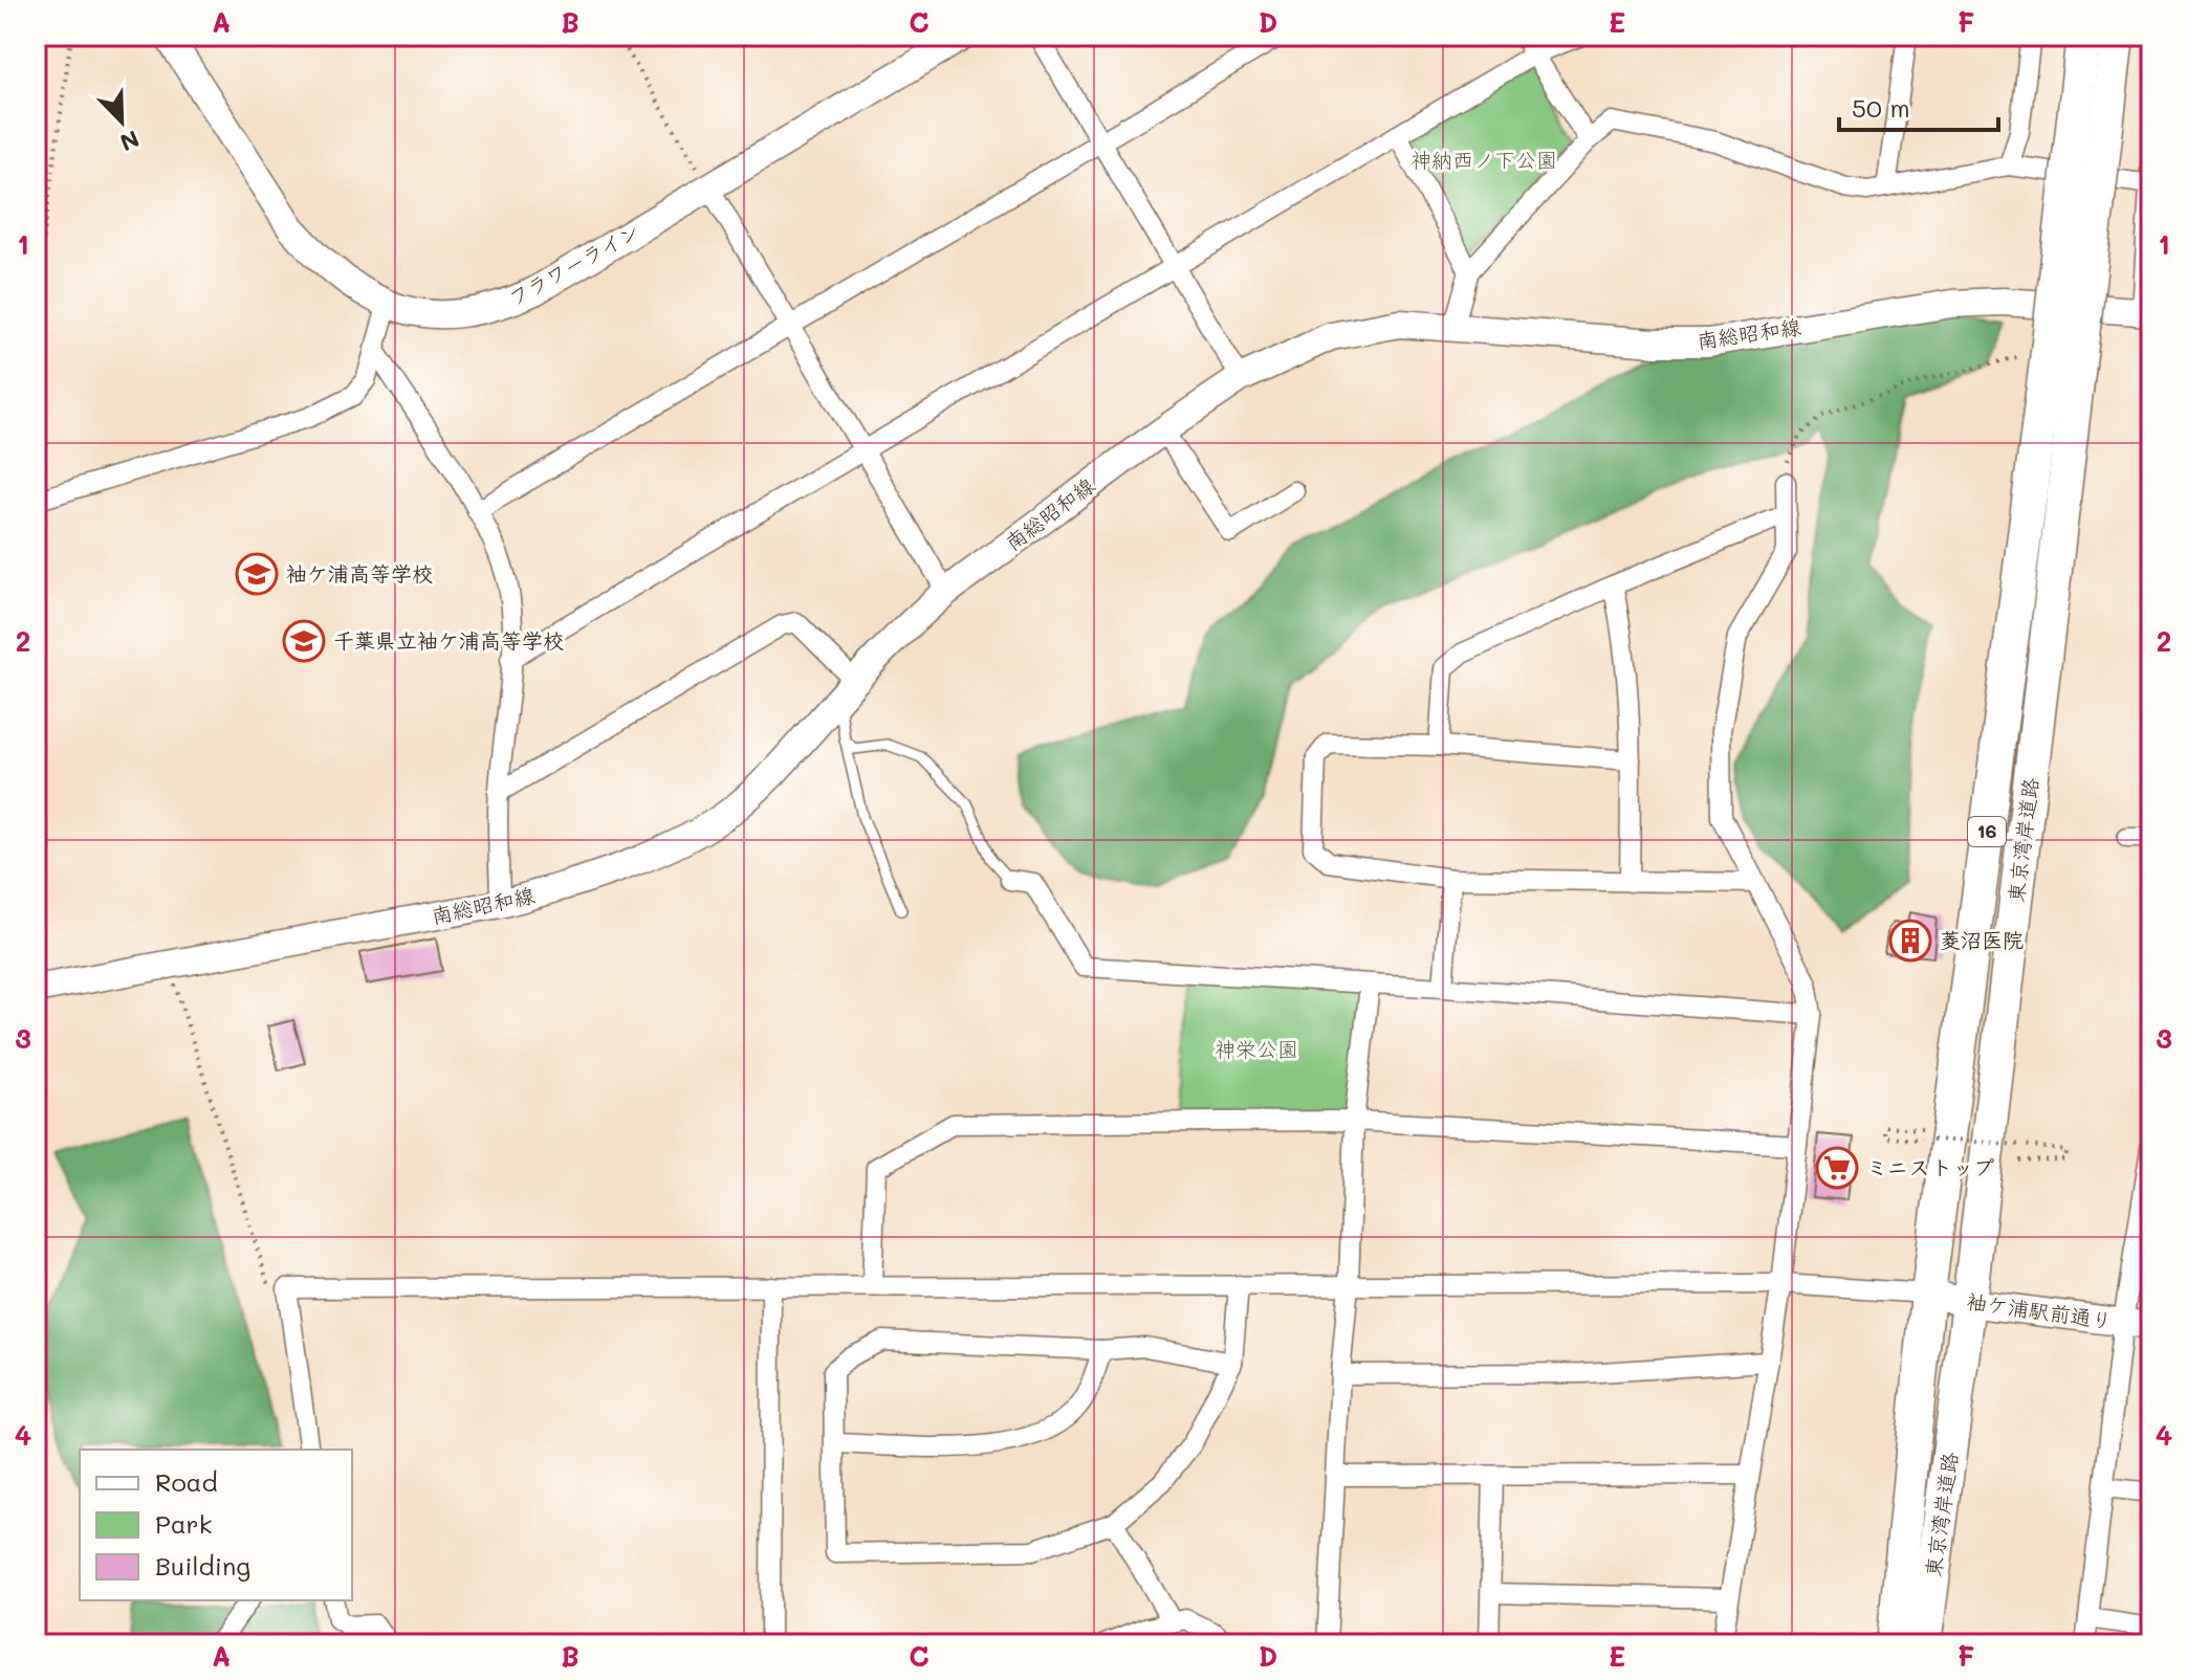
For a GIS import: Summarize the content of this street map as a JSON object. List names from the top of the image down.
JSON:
{
  "streets": {
    "highway": ["16", "東京湾岸道路"],
    "main road": ["フラワーライン", "南総昭和線", "袖ケ浦駅前通り"]
  },
  "crossings": [
    ["東京湾岸道路", "袖ケ浦駅前通り"]
  ],
  "parks": ["神納西ノ下公園", "神栄公園"],
  "places": {
    "school or university": ["袖ケ浦高等学校", "千葉県立袖ケ浦高等学校"],
    "building": ["菱沼医院"],
    "supermarket": ["ミニストップ"]
  },
  "legend": ["Road", "Park", "Building"],
  "scale_bar": "50 m",
  "north": "bottom right",
  "grid": {
    "columns": [
      "A",
      "B",
      "C",
      "D",
      "E",
      "F"
    ],
    "rows": [
      "1",
      "2",
      "3",
      "4"
    ]
  }
}
